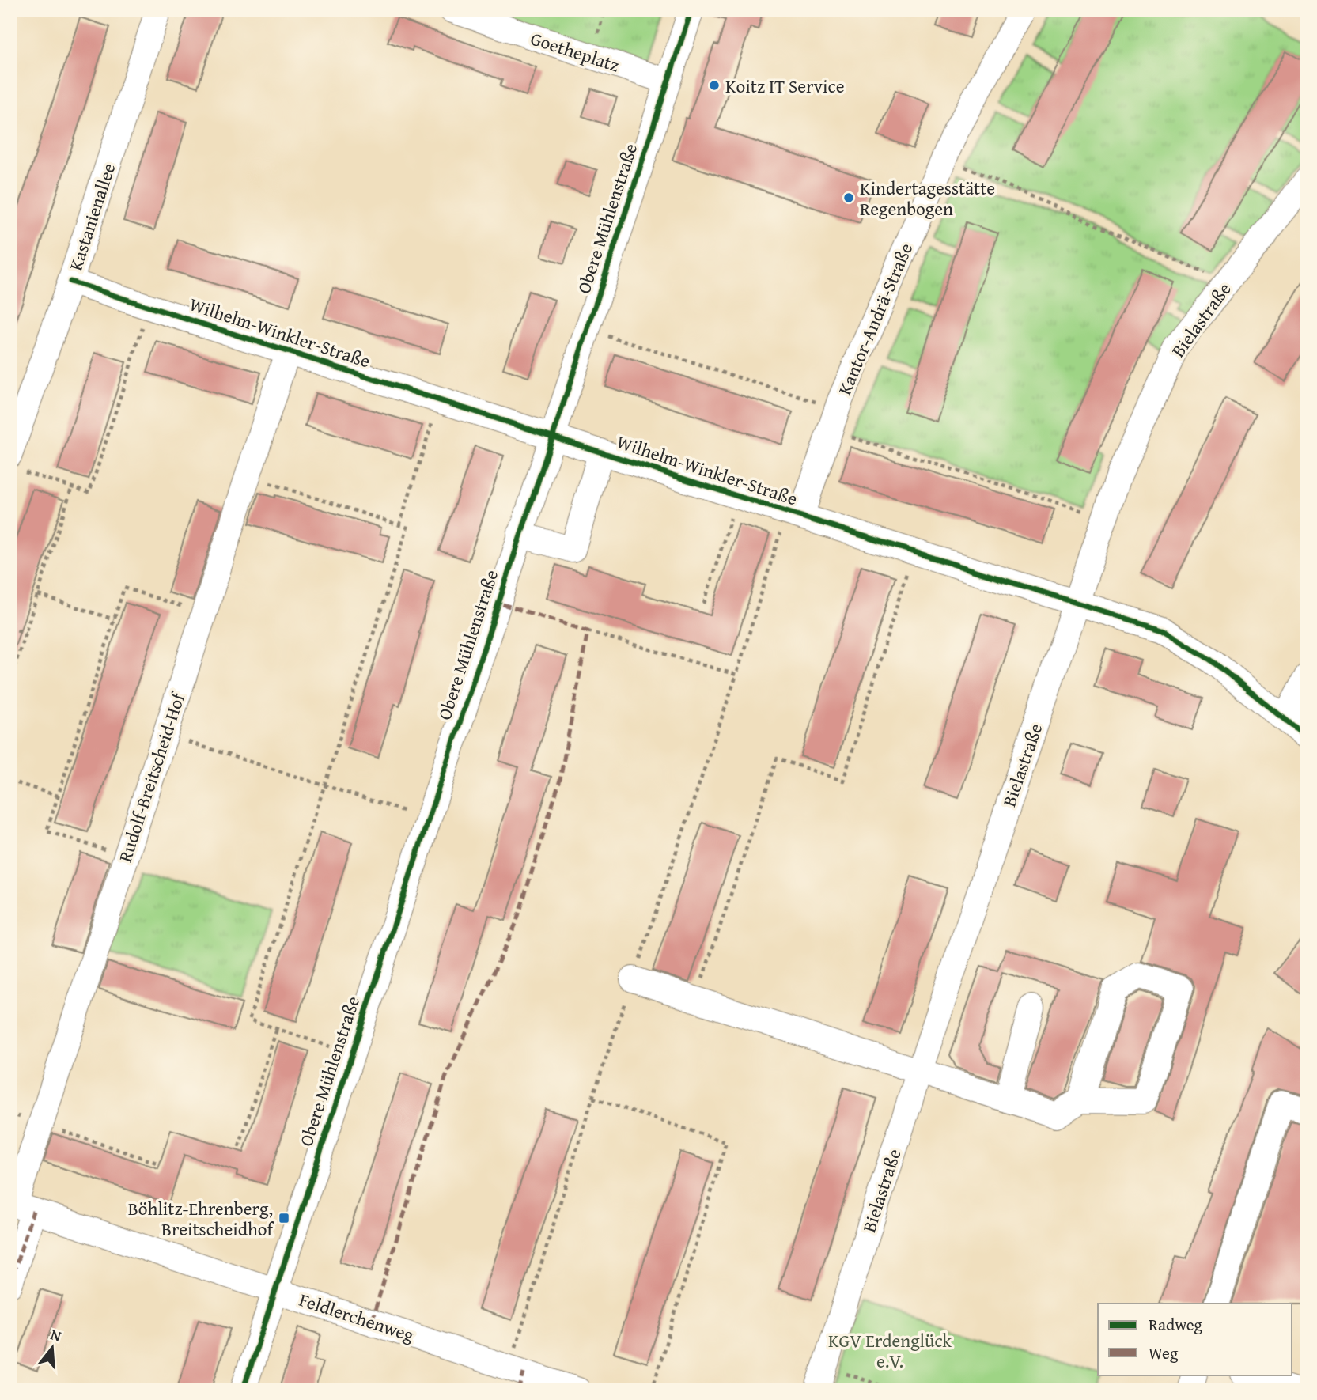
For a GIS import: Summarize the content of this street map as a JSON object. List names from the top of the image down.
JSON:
{
  "streets": {
    "street": [
      "Goetheplatz",
      "Kastanienallee",
      "Obere Mühlenstraße",
      "Kantor-Andrä-Straße",
      "Bielastraße",
      "Wilhelm-Winkler-Straße",
      "Rudolf-Breitscheid-Hof",
      "Feldlerchenweg"
    ]
  },
  "crossings": [
    ["Goetheplatz", "Obere Mühlenstraße"],
    ["Kastanienallee", "Wilhelm-Winkler-Straße"],
    ["Obere Mühlenstraße", "Wilhelm-Winkler-Straße"],
    ["Obere Mühlenstraße", "Feldlerchenweg"],
    ["Kantor-Andrä-Straße", "Wilhelm-Winkler-Straße"],
    ["Bielastraße", "Wilhelm-Winkler-Straße"],
    ["Wilhelm-Winkler-Straße", "Rudolf-Breitscheid-Hof"],
    ["Rudolf-Breitscheid-Hof", "Feldlerchenweg"]
  ],
  "parks": ["KGV Erdenglück e.V."],
  "places": {
    "other": ["Koitz IT Service", "Kindertagesstätte Regenbogen"],
    "transit": ["Böhlitz-Ehrenberg, Breitscheidhof"]
  },
  "legend": ["Radweg", "Weg"],
  "north": "top"
}
